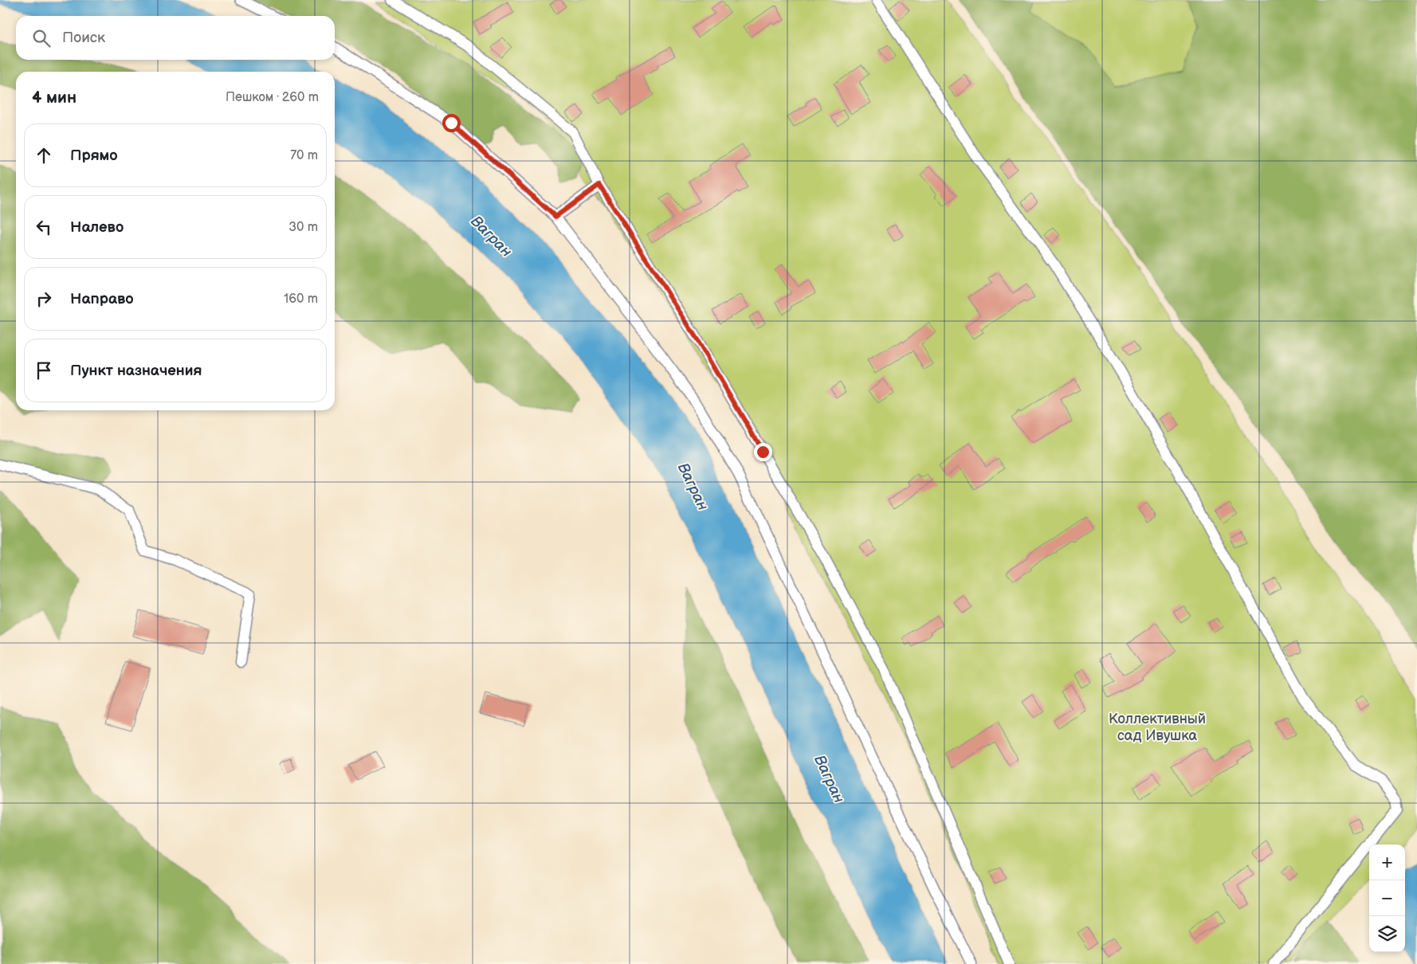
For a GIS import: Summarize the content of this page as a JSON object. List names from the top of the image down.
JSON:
{
  "water": ["Вагран"],
  "parks": ["Коллективный сад Ивушка"],
  "page": {
    "search": "Поиск",
    "heading": ["4 мин", "Пешком · 260 m"],
    "list": [
      ["Прямо", "70 m"],
      ["Налево", "30 m"],
      ["Направо", "160 m"],
      "Пункт назначения"
    ],
    "map_buttons": ["+", "−"]
  }
}
